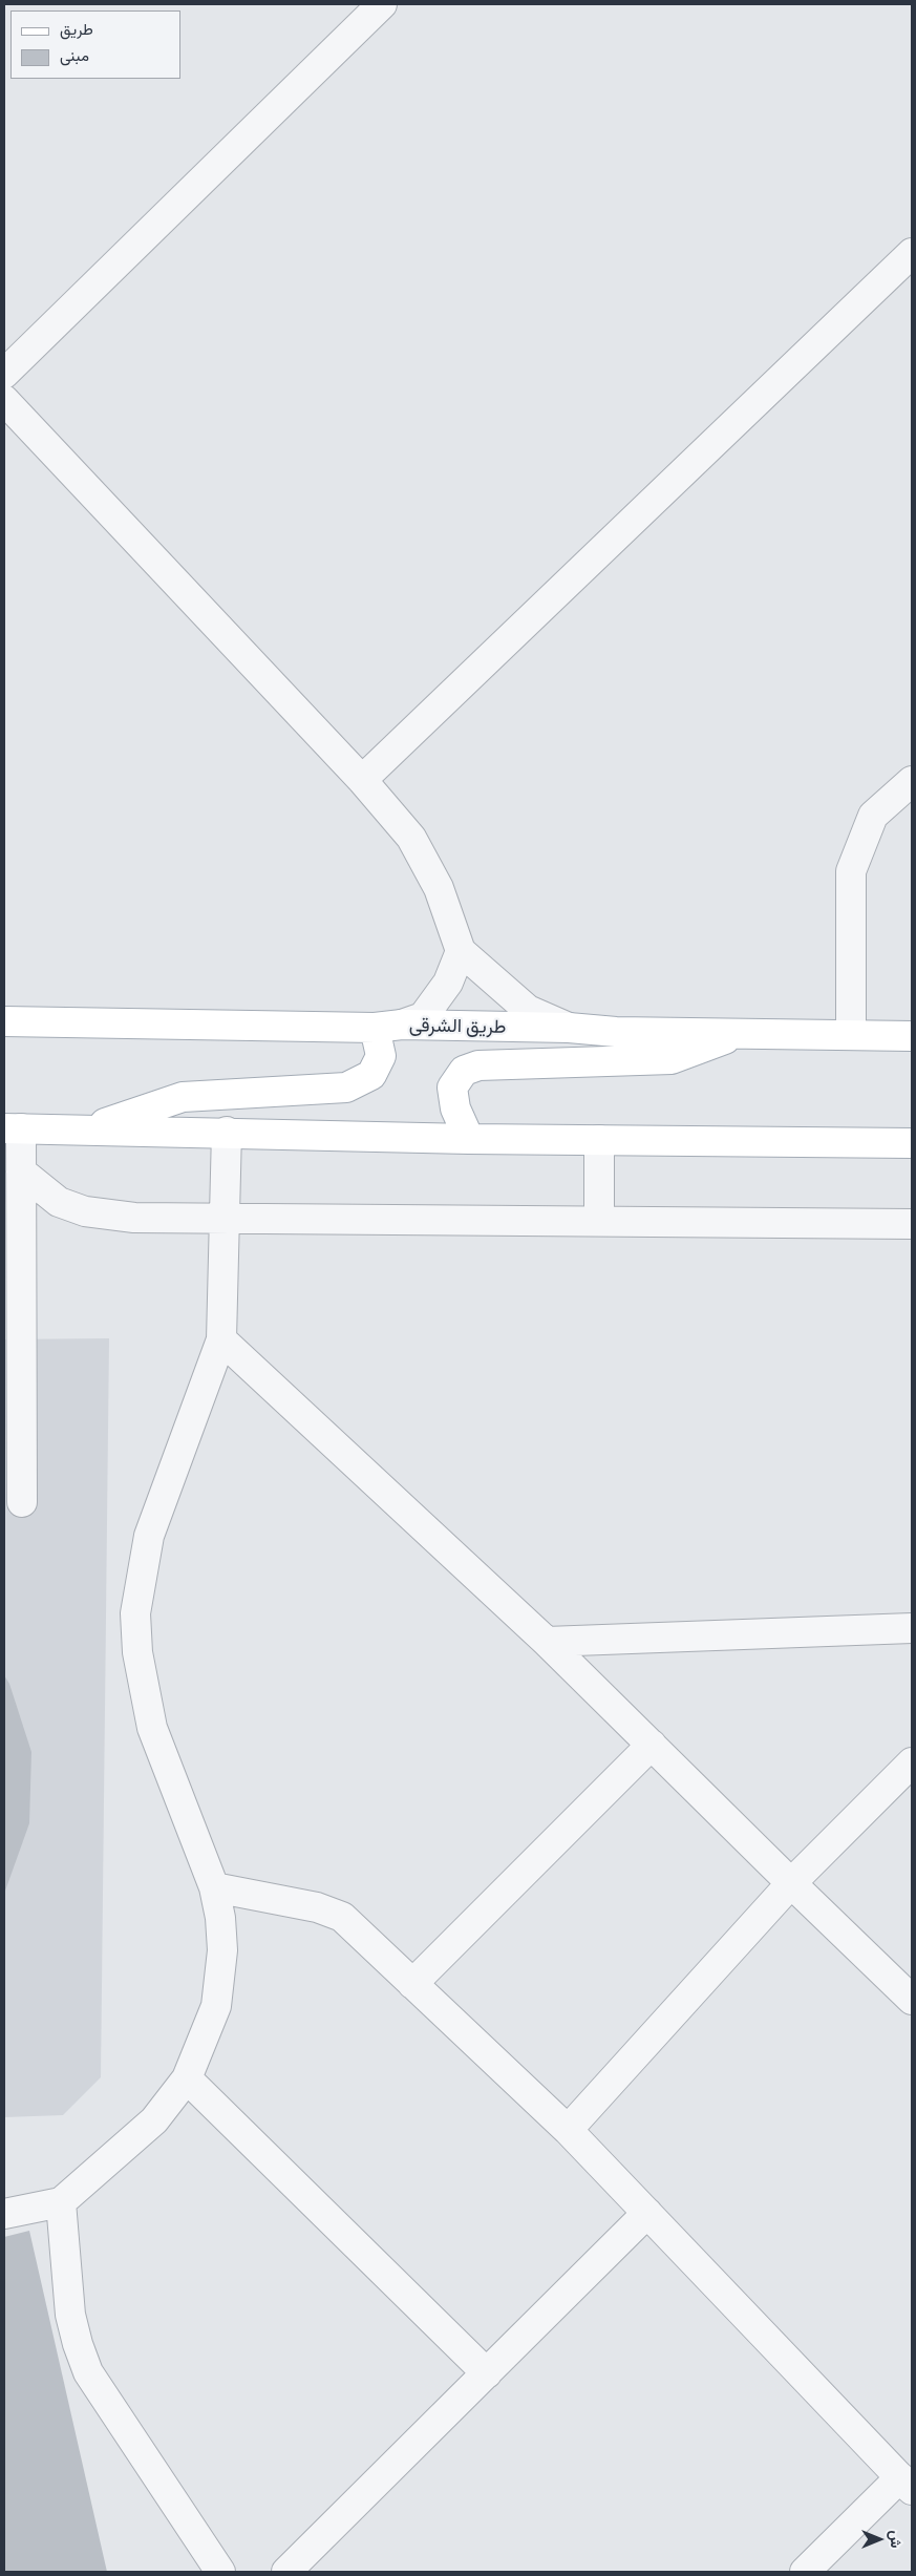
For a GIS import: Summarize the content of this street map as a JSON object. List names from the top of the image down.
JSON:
{
  "streets": {
    "main road": ["طريق الشرقى"]
  },
  "legend": ["طريق", "مبنى"],
  "north": "right"
}
